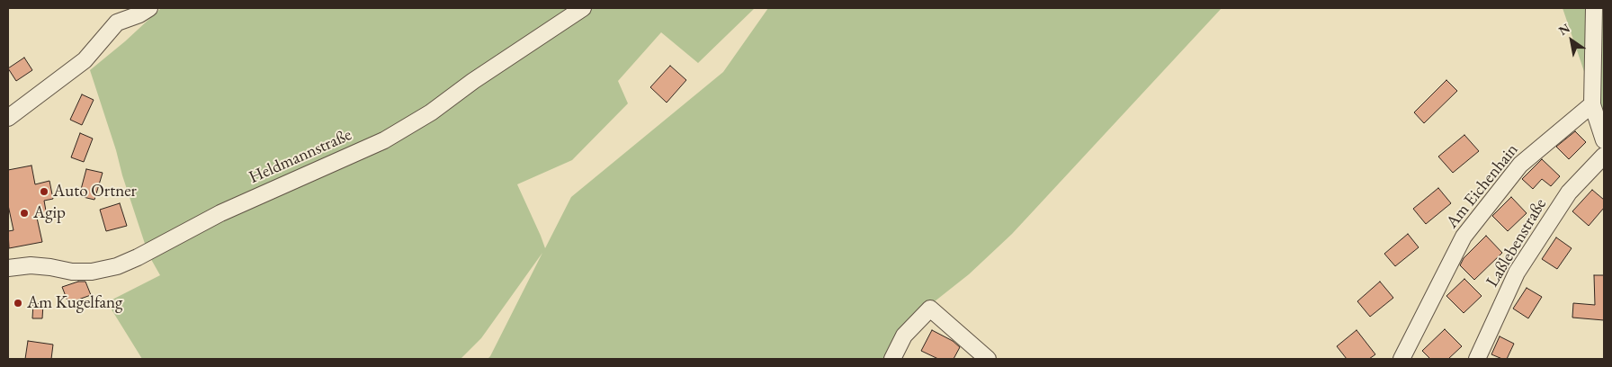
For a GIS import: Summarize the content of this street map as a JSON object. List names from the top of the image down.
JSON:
{
  "streets": {
    "street": ["Heldmannstraße", "Am Eichenhain", "Laßlebenstraße"]
  },
  "places": ["Auto Ortner", "Agip", "Am Kugelfang"],
  "north": "top left"
}
